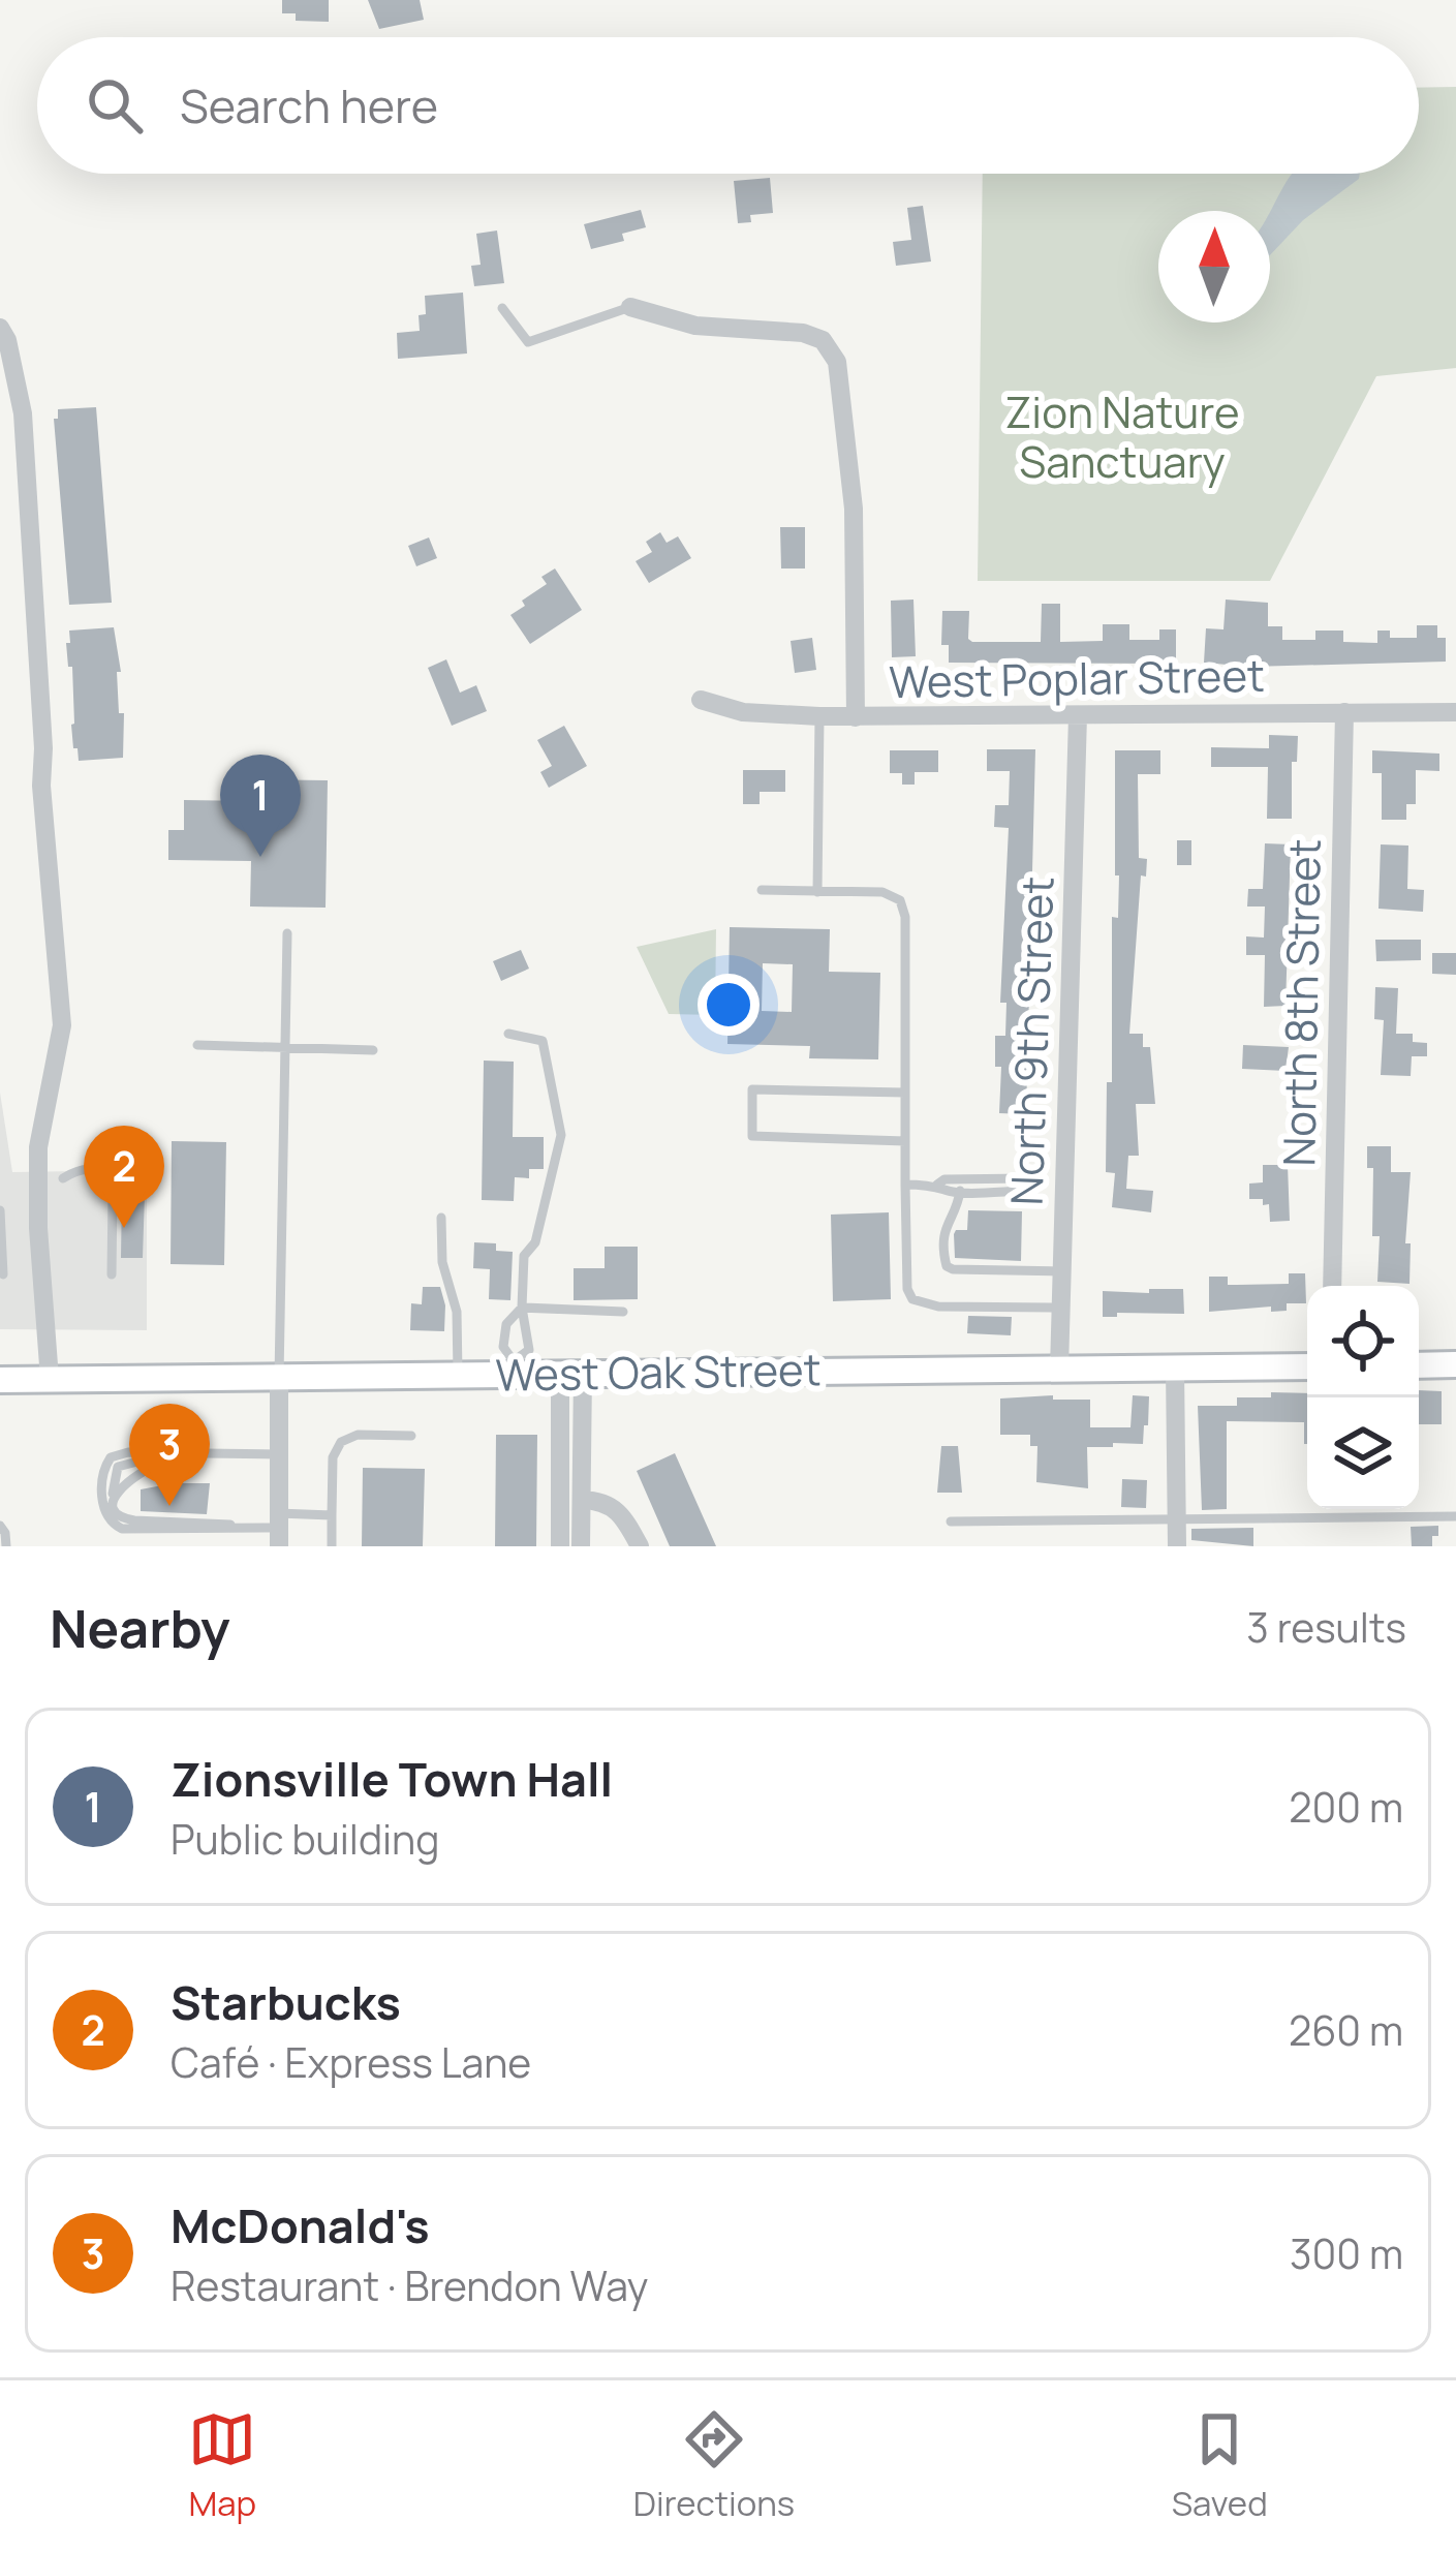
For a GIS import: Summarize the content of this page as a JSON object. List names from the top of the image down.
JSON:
{
  "streets": {
    "main road": ["West Oak Street"],
    "street": ["West Poplar Street", "North 8th Street", "North 9th Street"]
  },
  "crossings": [
    ["West Poplar Street", "North 8th Street"],
    ["West Poplar Street", "North 9th Street"],
    ["North 9th Street", "West Oak Street"]
  ],
  "parks": ["Zion Nature Sanctuary"],
  "north": "top",
  "page": {
    "search": "Search here",
    "pins": ["1", "2", "3"],
    "heading": ["Nearby", "3 results"],
    "list": [
      {
        "mark": "1",
        "name": "Zionsville Town Hall",
        "note": "Public building",
        "value": "200 m"
      },
      {
        "mark": "2",
        "name": "Starbucks",
        "note": "Café · Express Lane",
        "value": "260 m"
      },
      {
        "mark": "3",
        "name": "McDonald's",
        "note": "Restaurant · Brendon Way",
        "value": "300 m"
      }
    ],
    "nav": ["Map", "Directions", "Saved"]
  }
}
